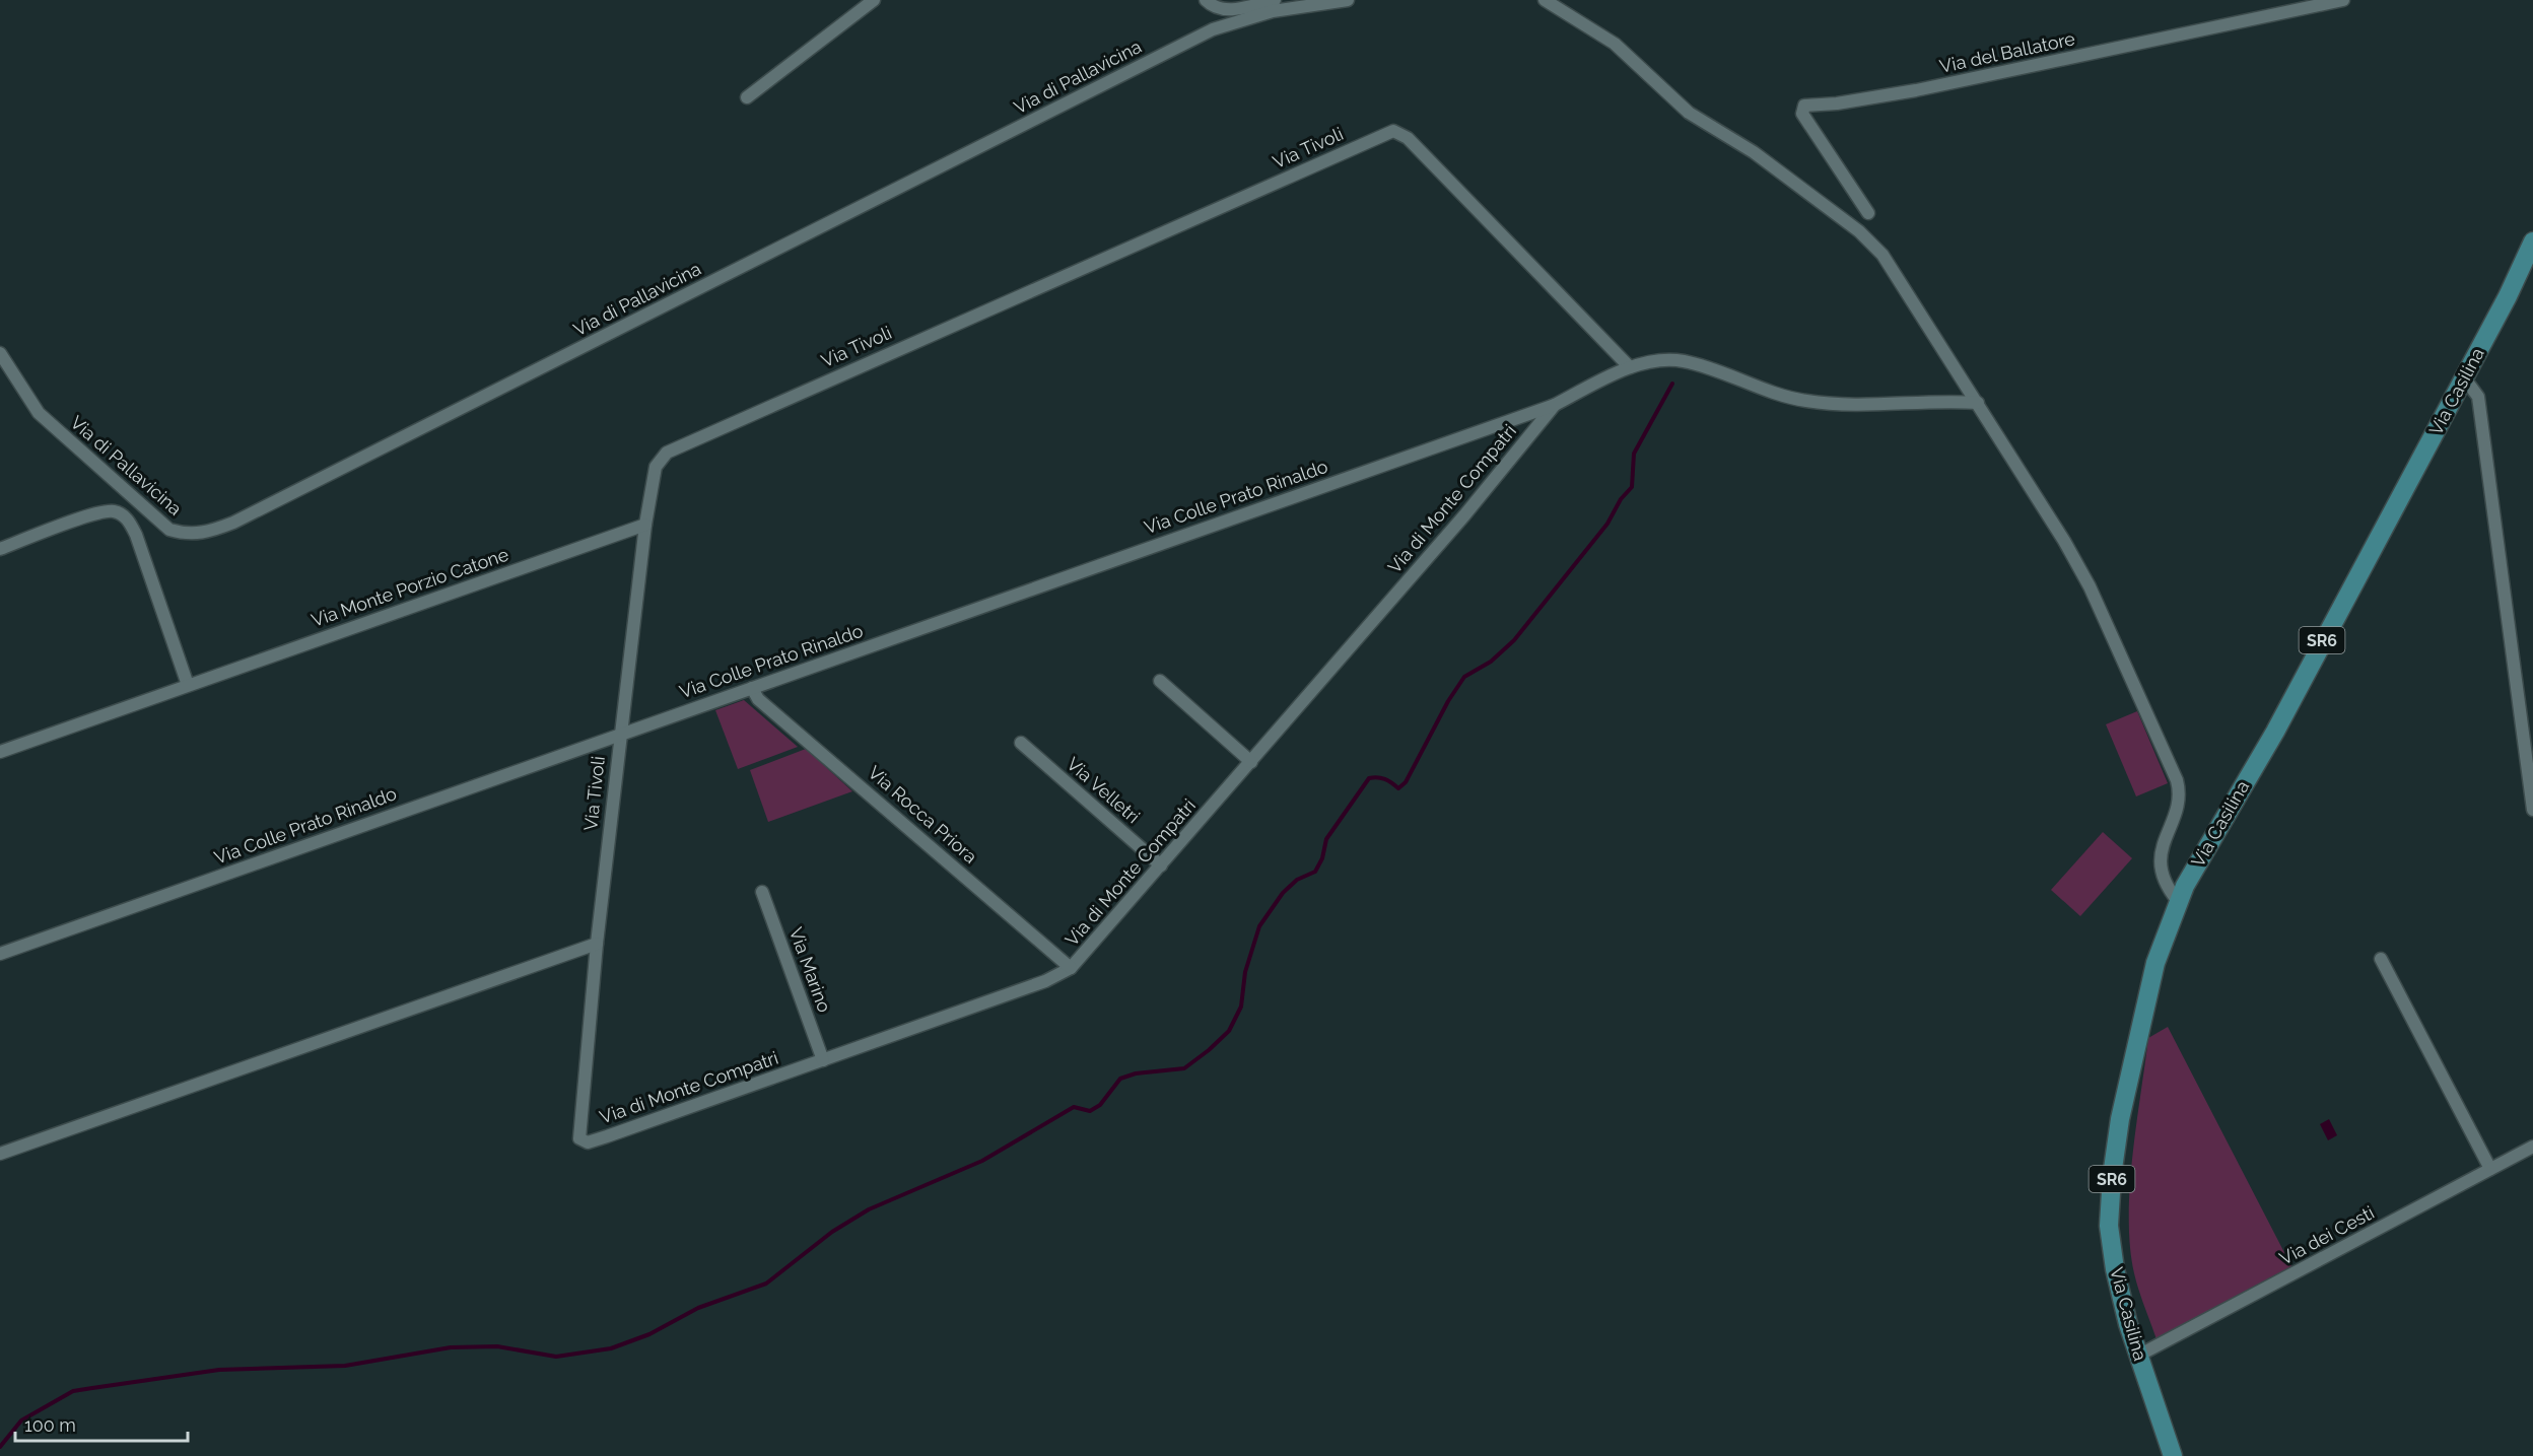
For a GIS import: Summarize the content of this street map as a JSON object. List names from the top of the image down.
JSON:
{
  "streets": {
    "main road": ["Via Casilina", "SR6"],
    "street": [
      "Via del Ballatore",
      "Via di Pallavicina",
      "Via Tivoli",
      "Via Colle Prato Rinaldo",
      "Via di Monte Compatri",
      "Via Monte Porzio Catone",
      "Via Velletri",
      "Via Rocca Priora",
      "Via Marino",
      "Via dei Cesti"
    ]
  },
  "crossings": [
    ["Via Tivoli", "Via Colle Prato Rinaldo"],
    ["Via Tivoli", "Via di Monte Compatri"],
    ["Via Tivoli", "Via Monte Porzio Catone"],
    ["Via Casilina", "Via dei Cesti"],
    ["Via Colle Prato Rinaldo", "Via di Monte Compatri"],
    ["Via Colle Prato Rinaldo", "Via Rocca Priora"],
    ["Via di Monte Compatri", "Via Velletri"],
    ["Via di Monte Compatri", "Via Rocca Priora"],
    ["Via di Monte Compatri", "Via Marino"]
  ],
  "scale_bar": "100 m"
}
